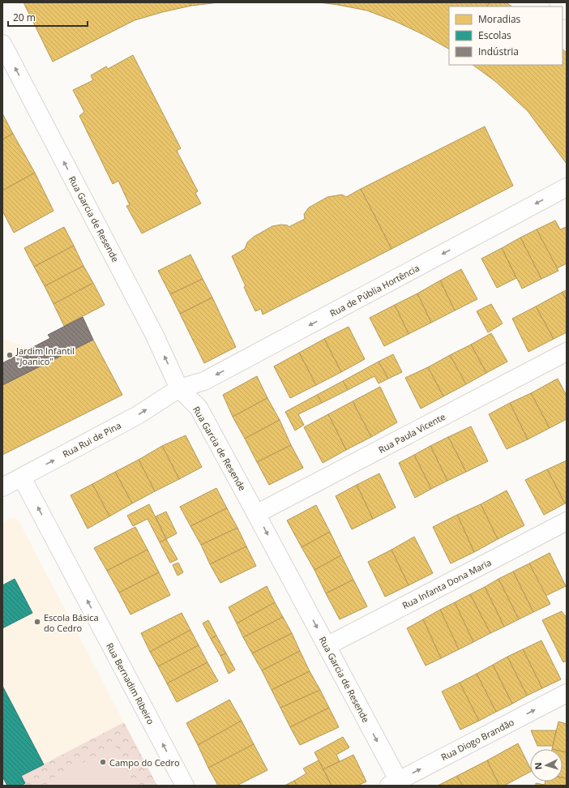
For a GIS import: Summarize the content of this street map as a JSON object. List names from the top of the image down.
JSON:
{
  "streets": {
    "street": [
      "Rua Garcia de Resende",
      "Rua de Públia Hortência",
      "Rua Paula Vicente",
      "Rua Rui de Pina",
      "Rua Infanta Dona Maria",
      "Rua Bernadim Ribeiro",
      "Rua Diogo Brandão"
    ]
  },
  "crossings": [
    ["Rua Garcia de Resende", "Rua de Públia Hortência"],
    ["Rua Garcia de Resende", "Rua Paula Vicente"],
    ["Rua Garcia de Resende", "Rua Rui de Pina"],
    ["Rua Garcia de Resende", "Rua Infanta Dona Maria"],
    ["Rua Garcia de Resende", "Rua Diogo Brandão"],
    ["Rua de Públia Hortência", "Rua Rui de Pina"],
    ["Rua Rui de Pina", "Rua Bernadim Ribeiro"]
  ],
  "one_way": [
    "Rua de Públia Hortência",
    "Rua Rui de Pina",
    "Rua Bernadim Ribeiro",
    "Rua Diogo Brandão"
  ],
  "places": ["Jardim Infantil \"Joanico\"", "Escola Básica do Cedro", "Campo do Cedro"],
  "legend": ["Moradias", "Escolas", "Indústria"],
  "scale_bar": "20 m",
  "north": "left"
}
